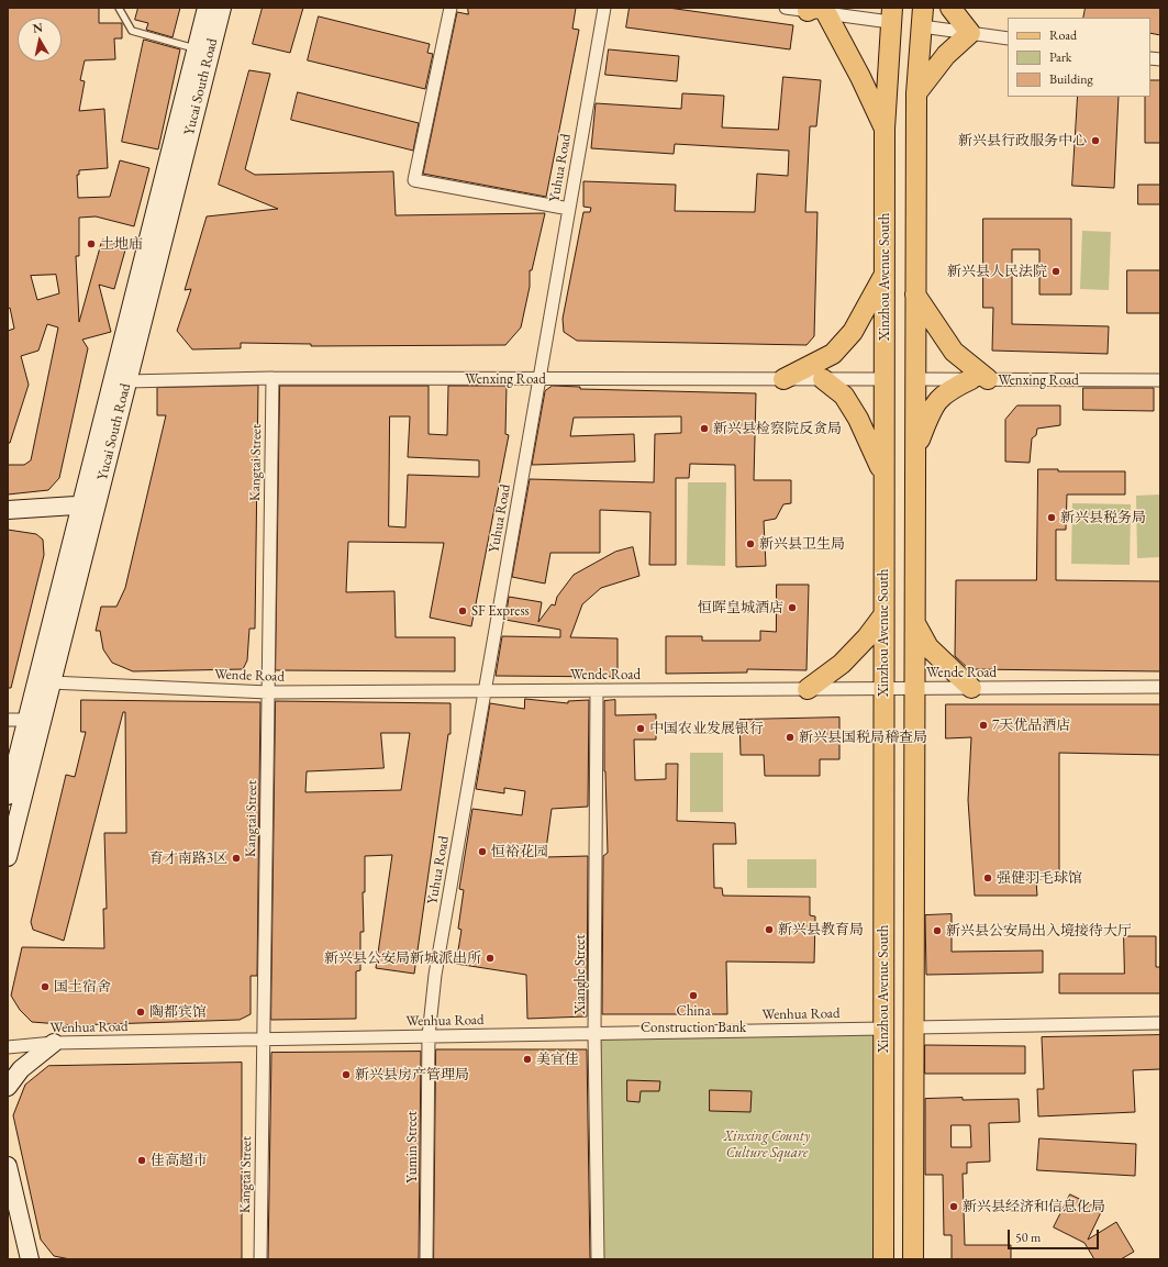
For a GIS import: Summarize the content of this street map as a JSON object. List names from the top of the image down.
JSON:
{
  "streets": {
    "main road": ["Xinzhou Avenue South"],
    "street": [
      "Yucai South Road",
      "Yuhua Road",
      "Wenxing Road",
      "Kangtai Street",
      "Wende Road",
      "Xianghe Street",
      "Wenhua Road",
      "Yumin Street"
    ]
  },
  "crossings": [
    ["Yucai South Road", "Wenxing Road"],
    ["Yucai South Road", "Wende Road"],
    ["Yuhua Road", "Wenxing Road"],
    ["Yuhua Road", "Wende Road"],
    ["Yuhua Road", "Wenhua Road"],
    ["Yuhua Road", "Yumin Street"],
    ["Xinzhou Avenue South", "Wenxing Road"],
    ["Xinzhou Avenue South", "Wende Road"],
    ["Xinzhou Avenue South", "Wenhua Road"],
    ["Wenxing Road", "Kangtai Street"],
    ["Kangtai Street", "Wende Road"],
    ["Kangtai Street", "Wenhua Road"],
    ["Wende Road", "Xianghe Street"],
    ["Xianghe Street", "Wenhua Road"],
    ["Wenhua Road", "Yumin Street"]
  ],
  "parks": ["Xinxing County Culture Square"],
  "places": [
    "新兴县行政服务中心",
    "土地庙",
    "新兴县人民法院",
    "新兴县检察院反贪局",
    "新兴县税务局",
    "新兴县卫生局",
    "恒晖皇城酒店",
    "SF Express",
    "7天优品酒店",
    "中国农业发展银行",
    "新兴县国税局稽查局",
    "恒裕花园",
    "育才南路3区",
    "强健羽毛球馆",
    "新兴县教育局",
    "新兴县公安局出入境接待大厅",
    "新兴县公安局新城派出所",
    "国土宿舍",
    "China Construction Bank",
    "陶都宾馆",
    "美宜佳",
    "新兴县房产管理局",
    "佳高超市",
    "新兴县经济和信息化局"
  ],
  "legend": ["Road", "Park", "Building"],
  "scale_bar": "50 m",
  "north": "top"
}
